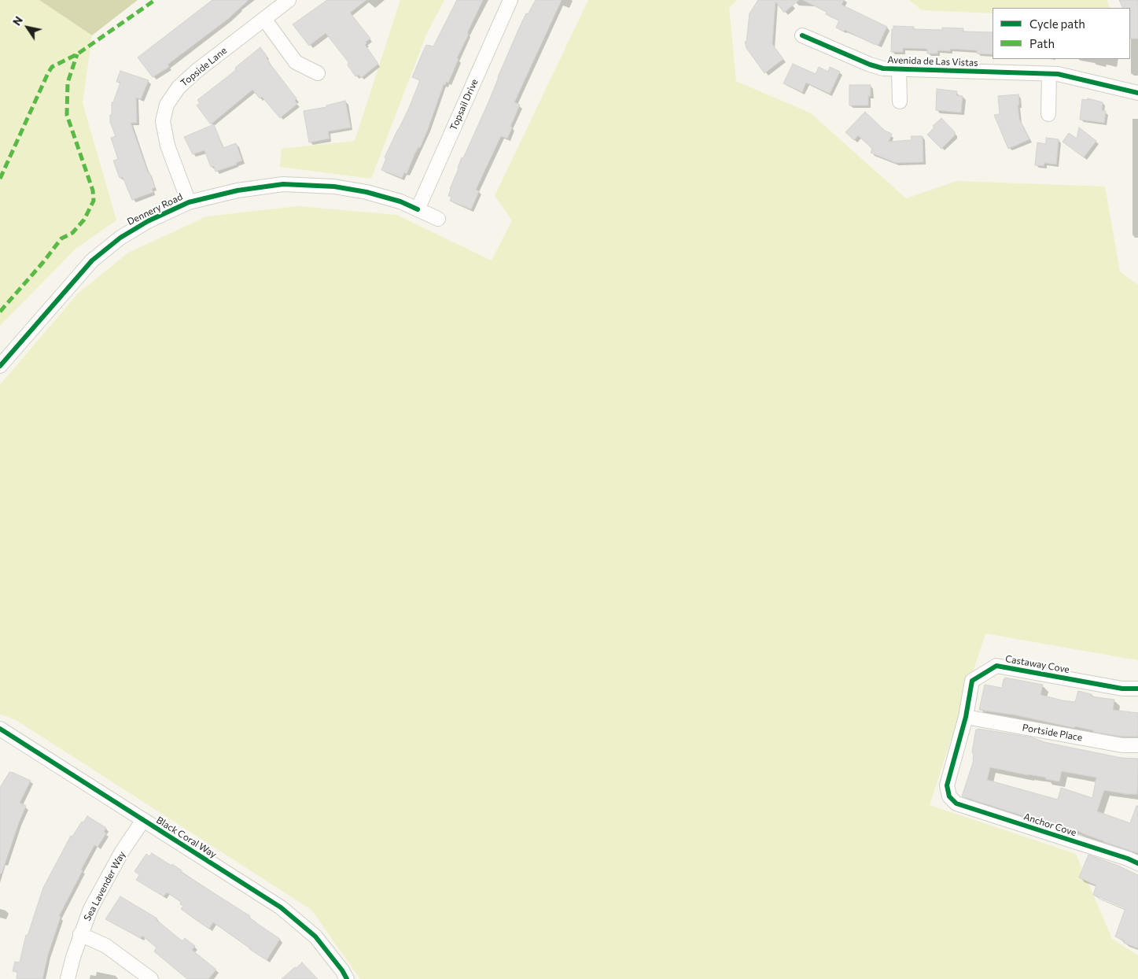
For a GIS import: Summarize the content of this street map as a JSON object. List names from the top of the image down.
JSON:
{
  "streets": {
    "street": [
      "Avenida de Las Vistas",
      "Topside Lane",
      "Topsail Drive",
      "Dennery Road",
      "Castaway Cove",
      "Portside Place",
      "Anchor Cove",
      "Black Coral Way",
      "Sea Lavender Way"
    ]
  },
  "crossings": [
    ["Topside Lane", "Dennery Road"],
    ["Topsail Drive", "Dennery Road"],
    ["Castaway Cove", "Portside Place"],
    ["Castaway Cove", "Anchor Cove"],
    ["Black Coral Way", "Sea Lavender Way"]
  ],
  "legend": ["Cycle path", "Path"],
  "north": "top left"
}
